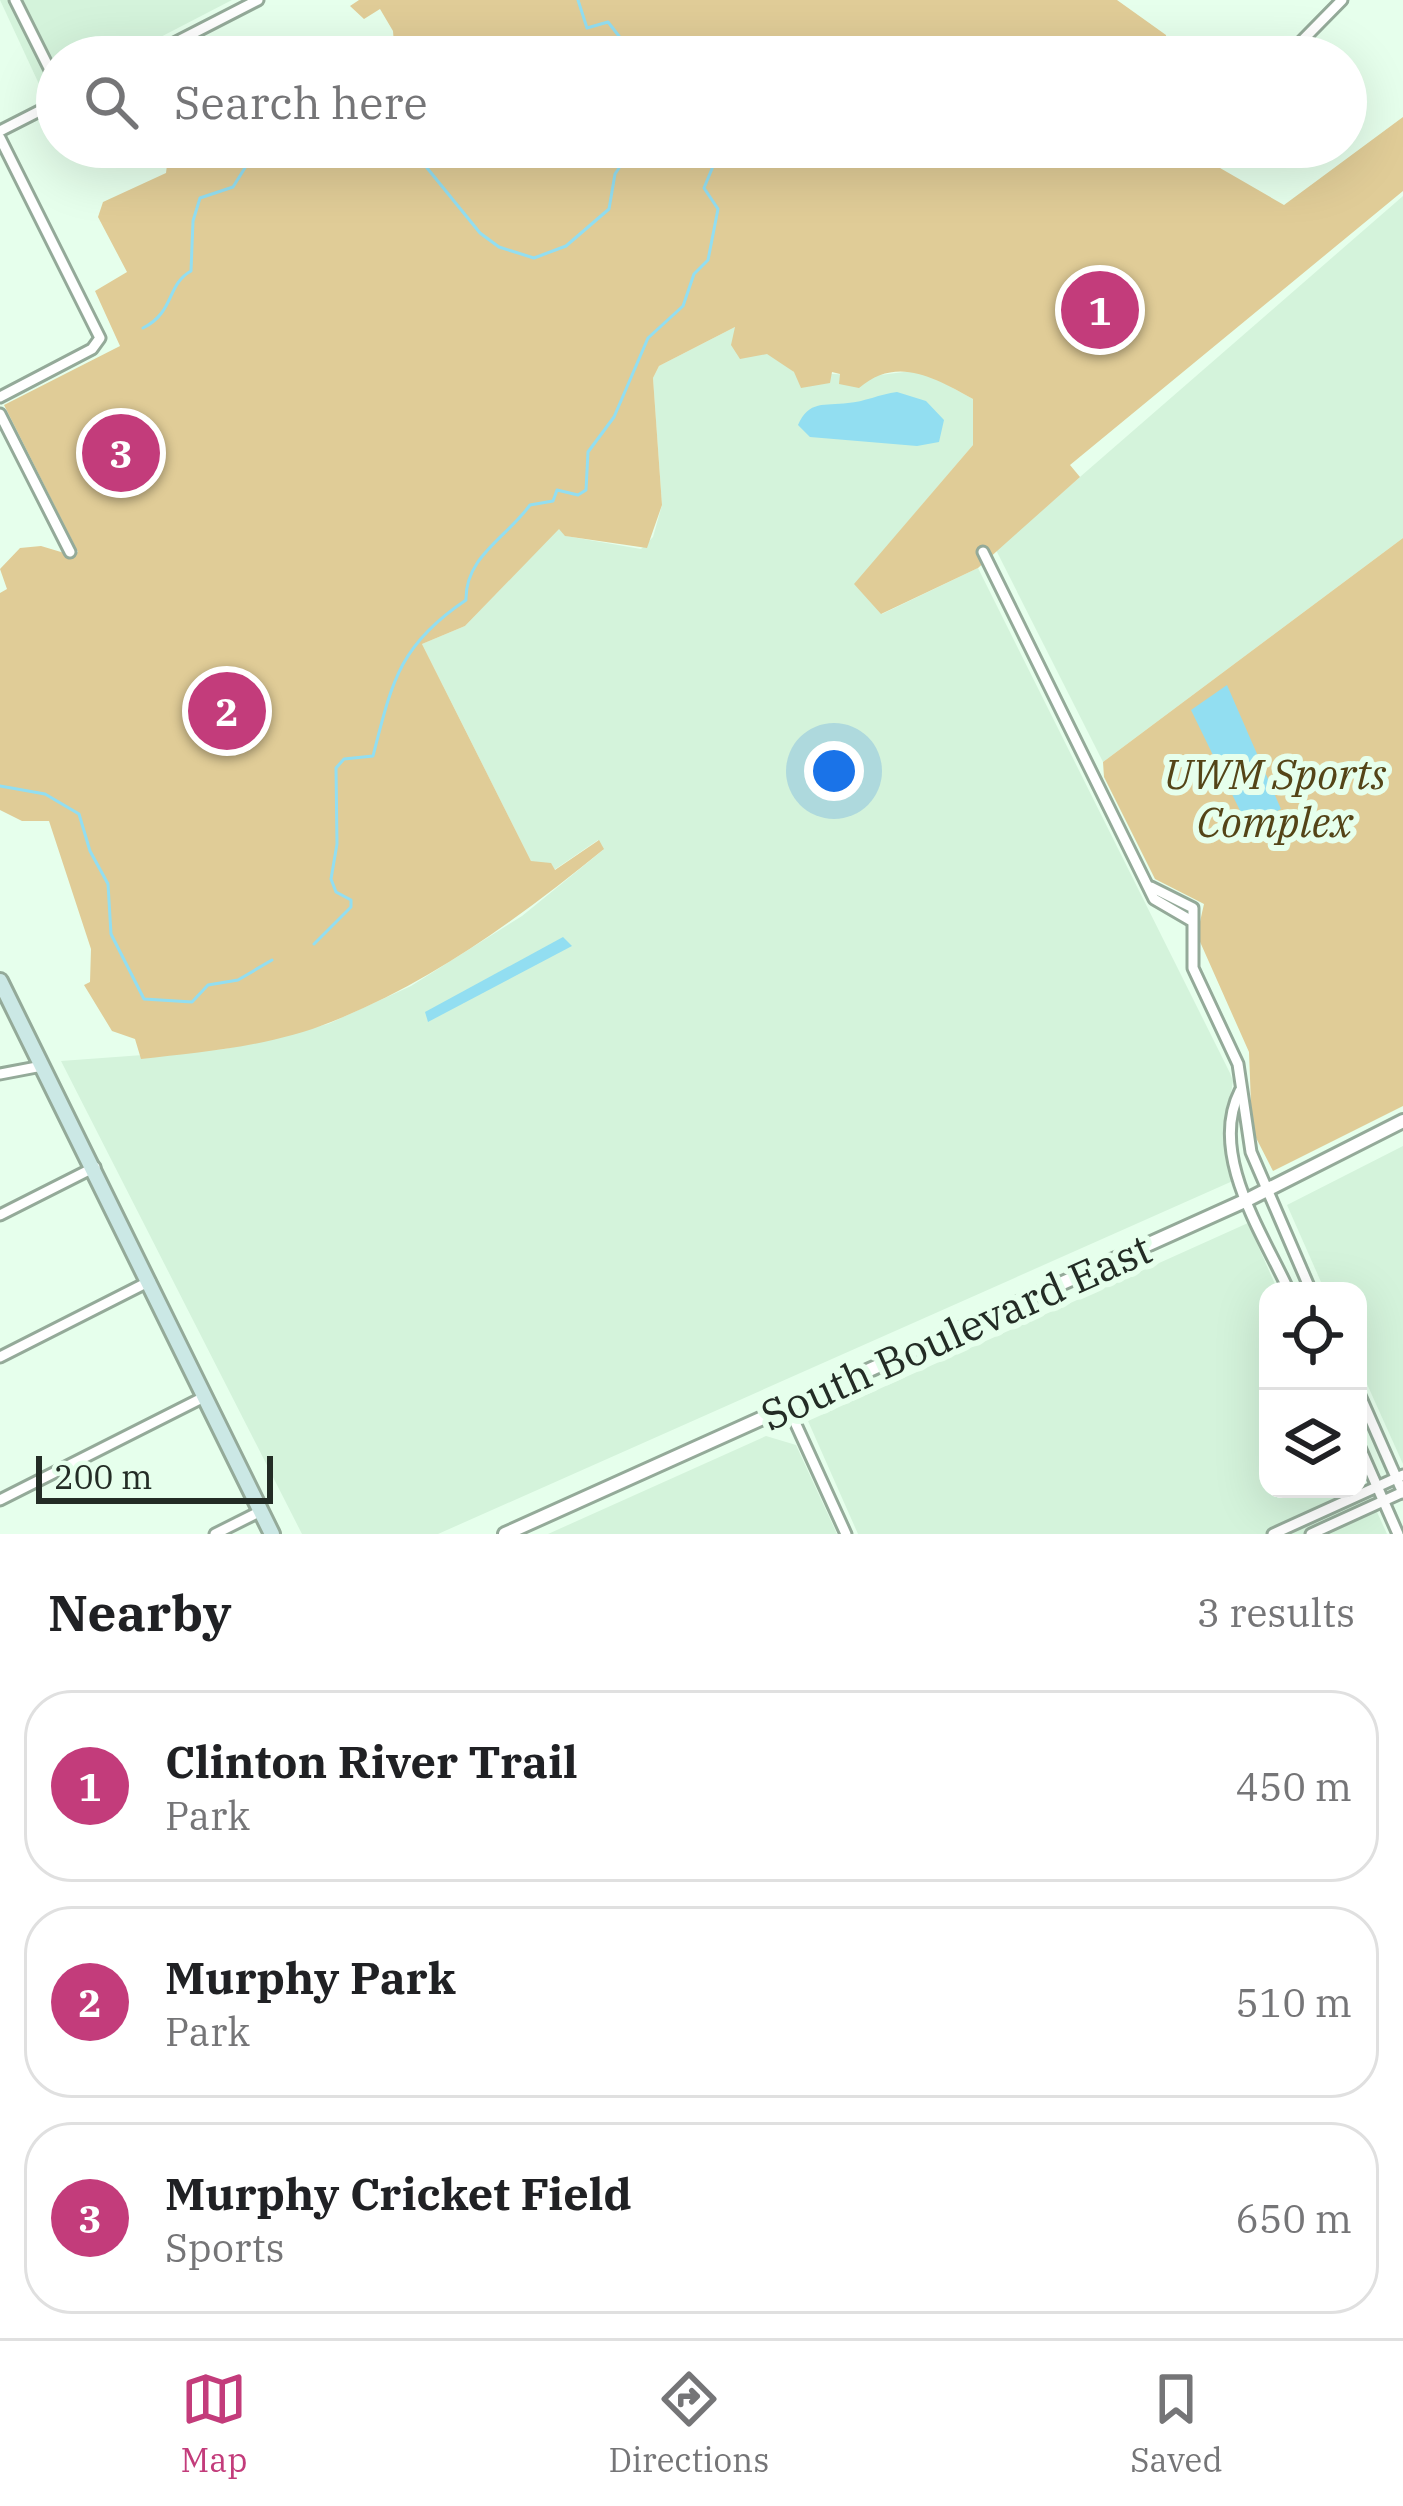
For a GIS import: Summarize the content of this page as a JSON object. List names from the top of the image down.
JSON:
{
  "streets": {
    "street": ["South Boulevard East"]
  },
  "parks": ["UWM Sports Complex"],
  "scale_bar": "200 m",
  "page": {
    "search": "Search here",
    "pins": ["1", "3", "2"],
    "scale": "200 m",
    "heading": ["Nearby", "3 results"],
    "list": [
      {
        "mark": "1",
        "name": "Clinton River Trail",
        "note": "Park",
        "value": "450 m"
      },
      {
        "mark": "2",
        "name": "Murphy Park",
        "note": "Park",
        "value": "510 m"
      },
      {
        "mark": "3",
        "name": "Murphy Cricket Field",
        "note": "Sports",
        "value": "650 m"
      }
    ],
    "nav": ["Map", "Directions", "Saved"]
  }
}
